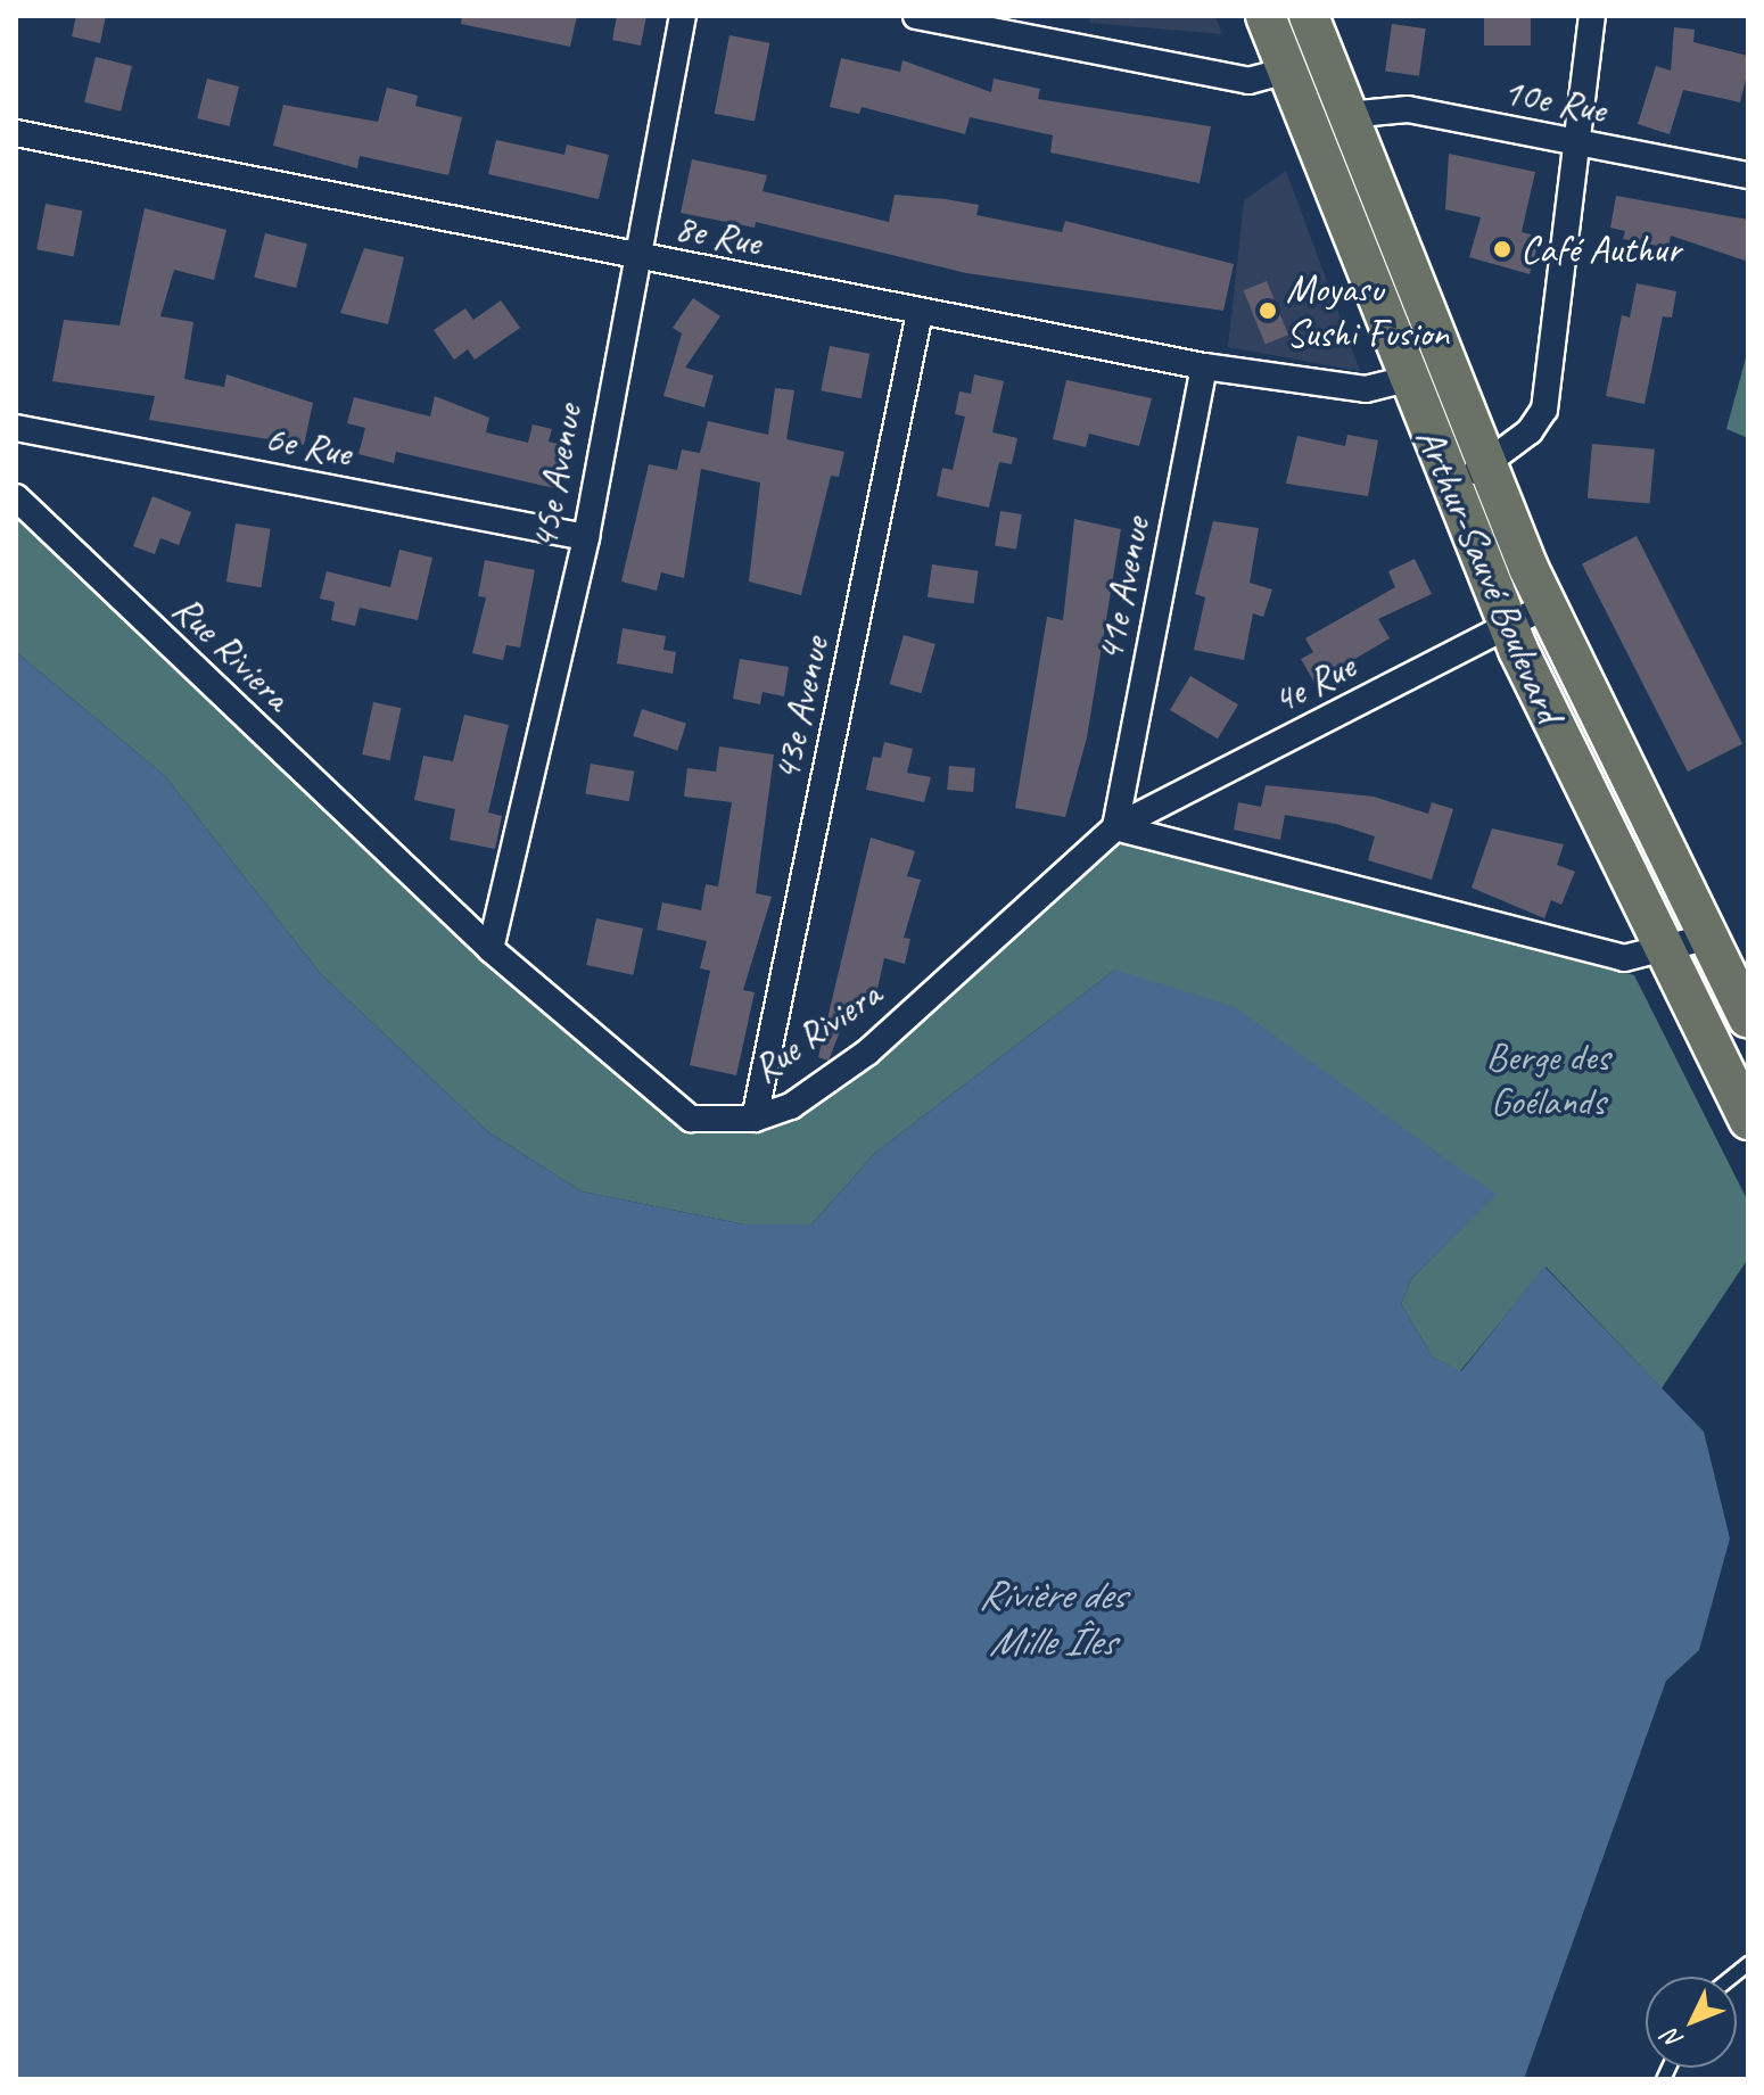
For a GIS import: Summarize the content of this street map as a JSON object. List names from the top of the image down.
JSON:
{
  "streets": {
    "main road": ["Arthur-Sauvé Boulevard"],
    "street": [
      "10e Rue",
      "8e Rue",
      "6e Rue",
      "45e Avenue",
      "41e Avenue",
      "Rue Riviera",
      "4e Rue",
      "43e Avenue"
    ]
  },
  "crossings": [
    ["10e Rue", "Arthur-Sauvé Boulevard"],
    ["8e Rue", "45e Avenue"],
    ["8e Rue", "Arthur-Sauvé Boulevard"],
    ["8e Rue", "41e Avenue"],
    ["8e Rue", "43e Avenue"],
    ["6e Rue", "45e Avenue"],
    ["45e Avenue", "Rue Riviera"],
    ["Arthur-Sauvé Boulevard", "4e Rue"],
    ["41e Avenue", "Rue Riviera"],
    ["41e Avenue", "4e Rue"],
    ["Rue Riviera", "4e Rue"],
    ["Rue Riviera", "43e Avenue"]
  ],
  "water": ["Rivière des Mille Îles"],
  "parks": ["Berge des Goélands"],
  "places": ["Café Authur", "Moyasu Sushi Fusion"],
  "north": "bottom left"
}
